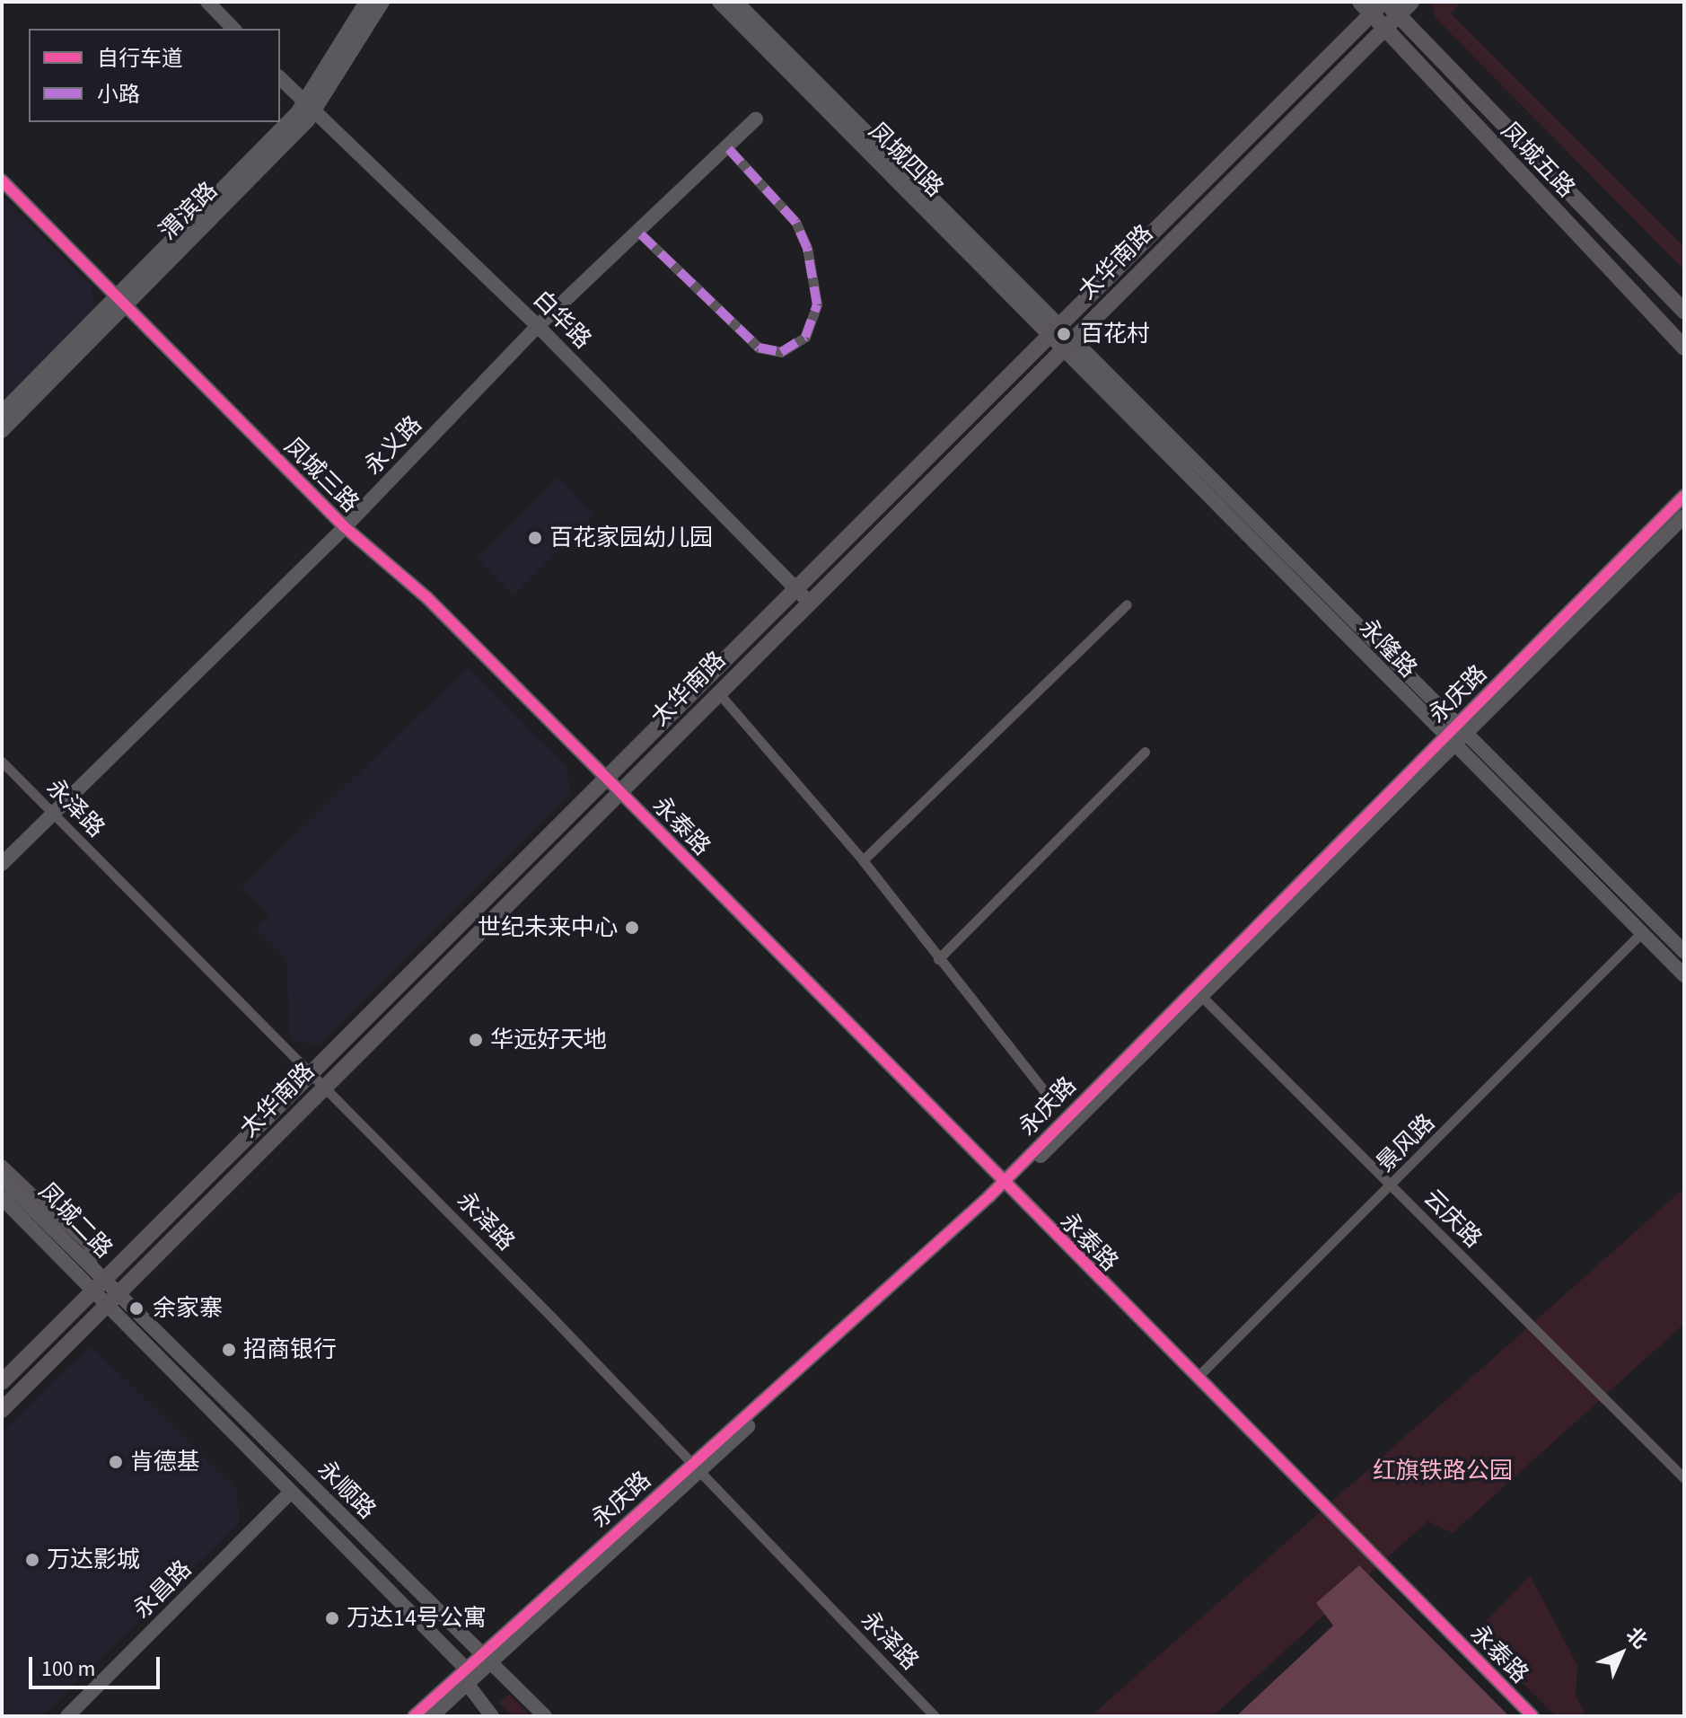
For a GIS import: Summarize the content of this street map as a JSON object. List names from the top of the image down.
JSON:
{
  "streets": {
    "main road": ["凤城五路", "太华南路"],
    "street": [
      "凤城四路",
      "渭滨路",
      "白华路",
      "永义路",
      "凤城三路",
      "永隆路",
      "永庆路",
      "永泽路",
      "永泰路",
      "景风路",
      "云庆路",
      "凤城二路",
      "永顺路",
      "永昌路"
    ]
  },
  "crossings": [
    ["凤城四路", "太华南路"],
    ["凤城四路", "永隆路"],
    ["凤城五路", "太华南路"],
    ["渭滨路", "白华路"],
    ["渭滨路", "凤城三路"],
    ["太华南路", "白华路"],
    ["太华南路", "凤城三路"],
    ["太华南路", "永隆路"],
    ["太华南路", "永泽路"],
    ["太华南路", "永泰路"],
    ["太华南路", "凤城二路"],
    ["太华南路", "永顺路"],
    ["白华路", "永义路"],
    ["永义路", "凤城三路"],
    ["永义路", "永泽路"],
    ["凤城三路", "永泰路"],
    ["永隆路", "永庆路"],
    ["永隆路", "景风路"],
    ["永庆路", "永泽路"],
    ["永庆路", "永泰路"],
    ["永庆路", "云庆路"],
    ["永庆路", "永顺路"],
    ["永泰路", "景风路"],
    ["景风路", "云庆路"],
    ["凤城二路", "永顺路"],
    ["永顺路", "永昌路"]
  ],
  "parks": ["红旗铁路公园"],
  "places": [
    "百花村",
    "百花家园幼儿园",
    "世纪未来中心",
    "华远好天地",
    "余家寨",
    "招商银行",
    "肯德基",
    "万达影城",
    "万达14号公寓"
  ],
  "legend": ["自行车道", "小路"],
  "scale_bar": "100 m",
  "north": "top right"
}
